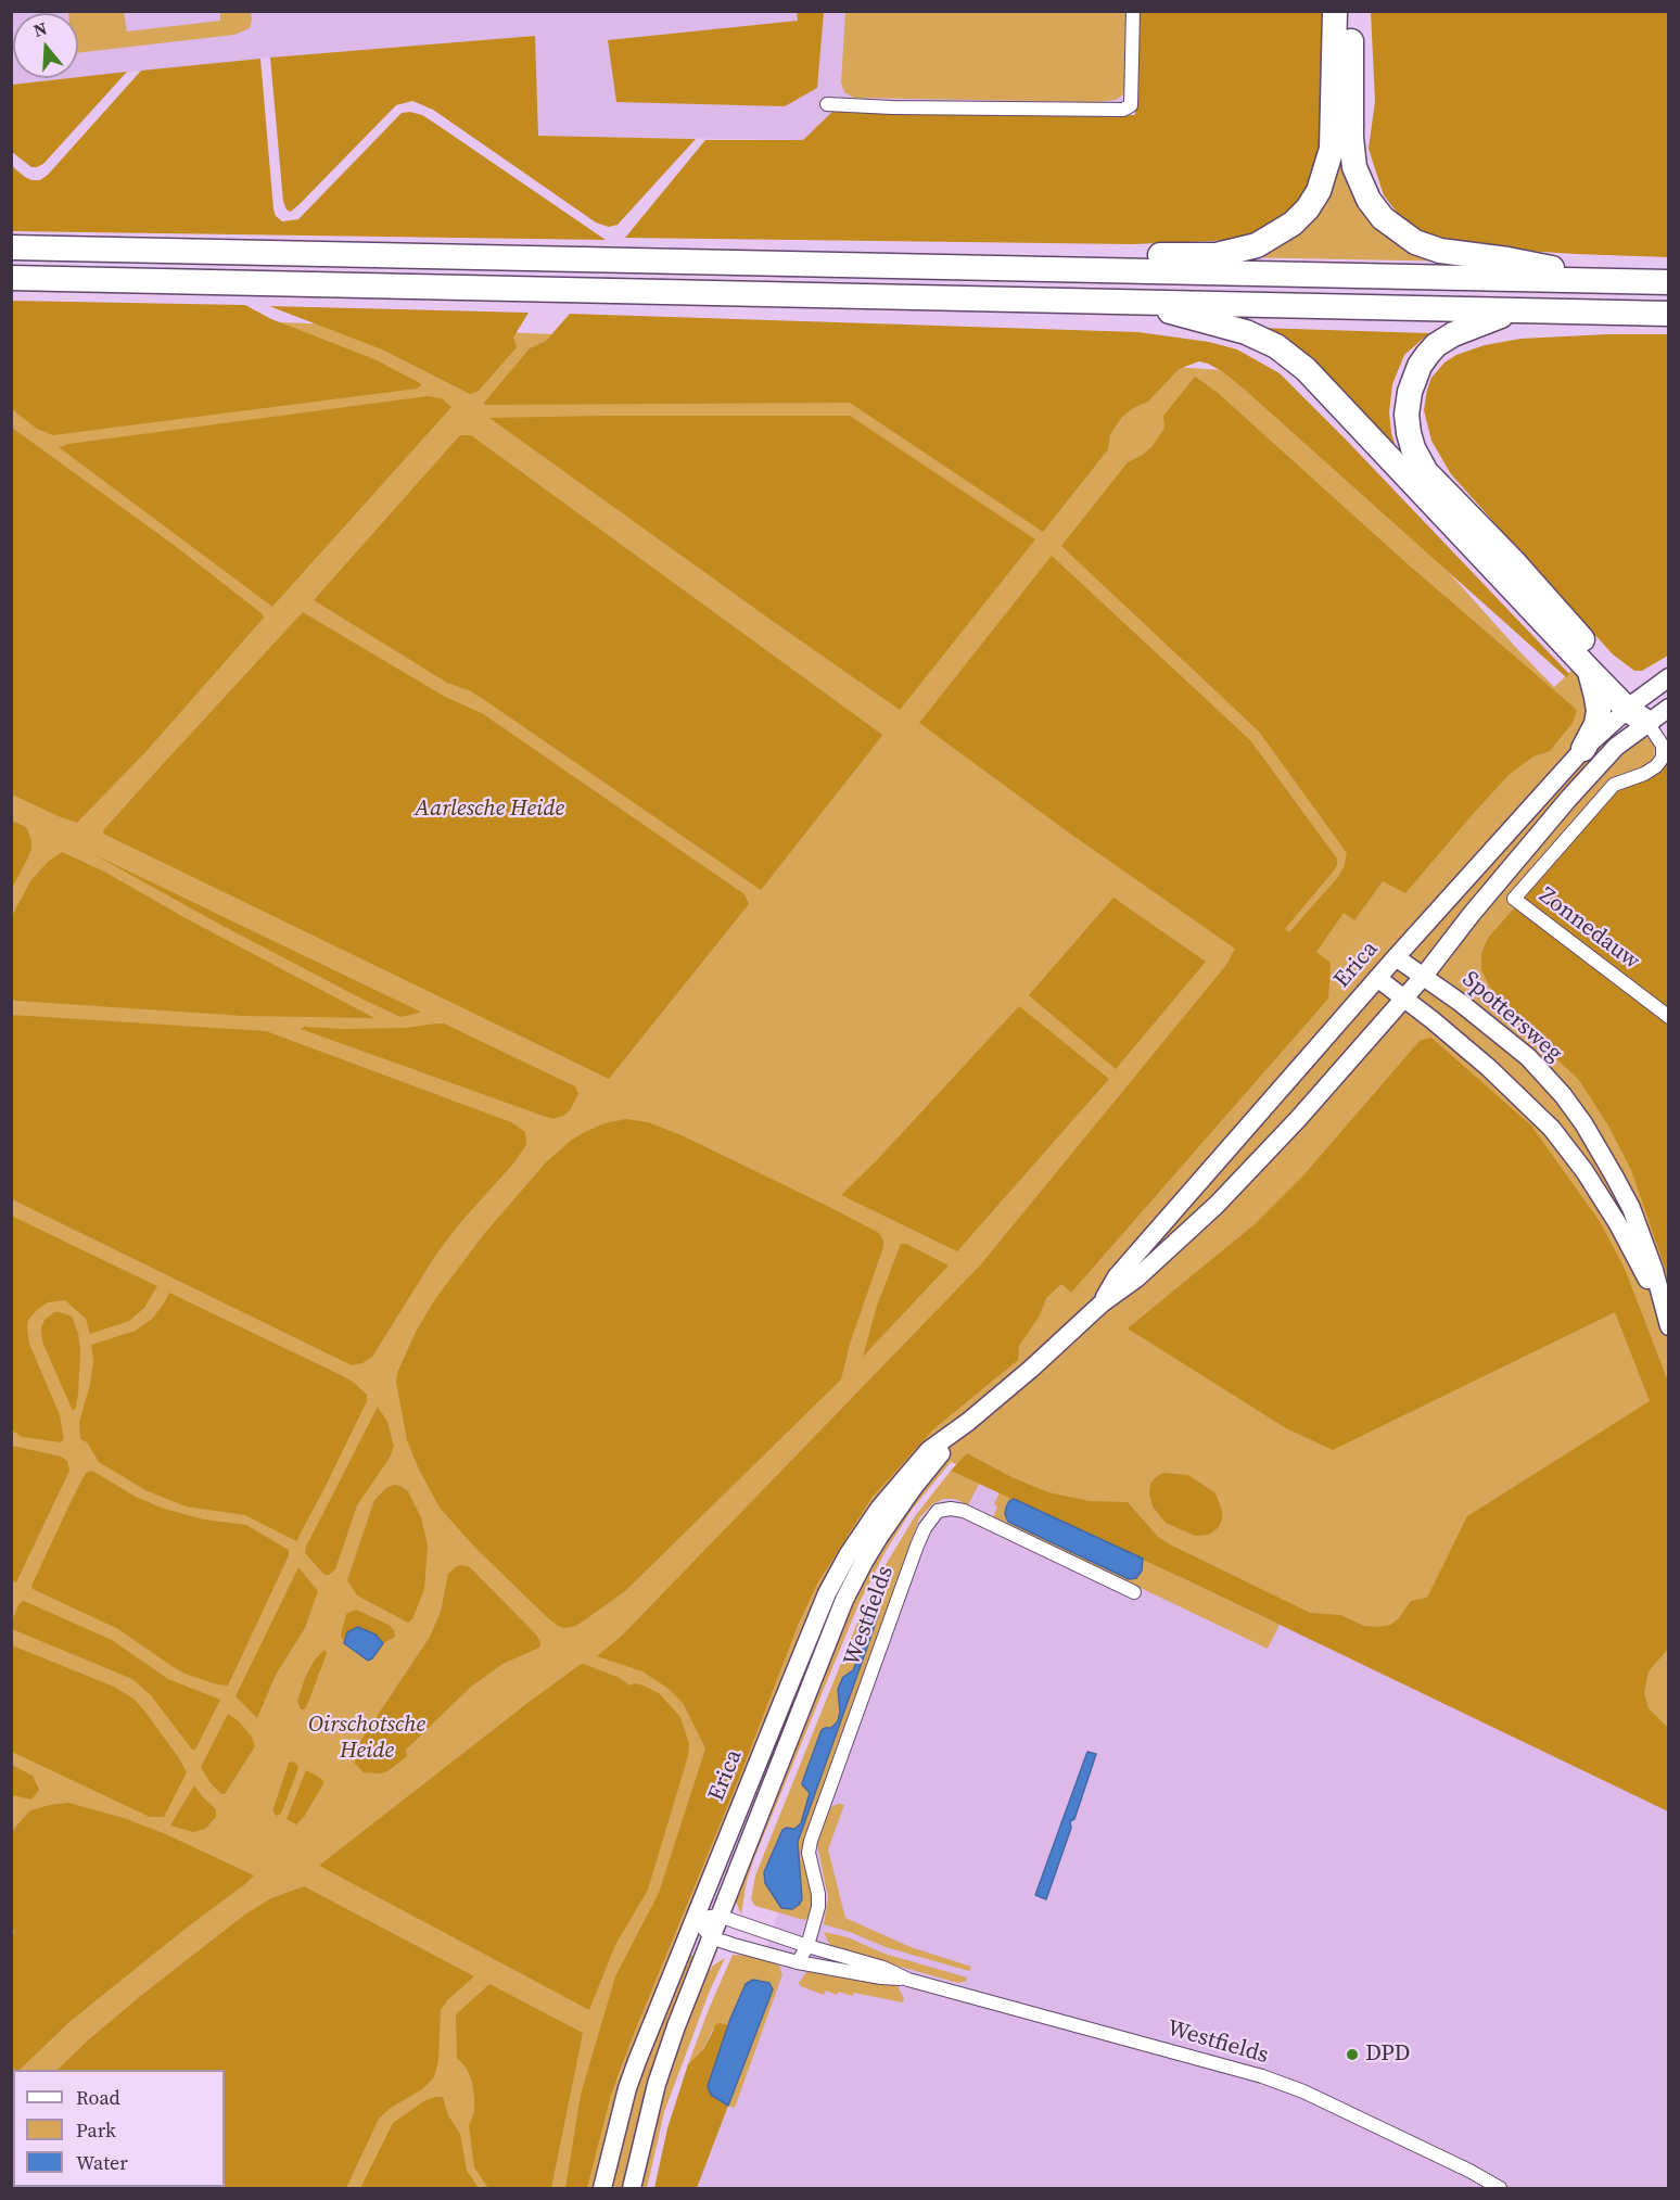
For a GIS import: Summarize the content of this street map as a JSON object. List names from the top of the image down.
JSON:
{
  "streets": {
    "street": [
      "Zonnedauw",
      "Erica",
      "Spottersweg",
      "Westfields"
    ]
  },
  "crossings": [
    ["Zonnedauw", "Erica"],
    ["Erica", "Spottersweg"],
    ["Erica", "Westfields"]
  ],
  "parks": ["Aarlesche Heide", "Oirschotsche Heide"],
  "places": ["DPD"],
  "legend": ["Road", "Park", "Water"],
  "north": "top"
}
